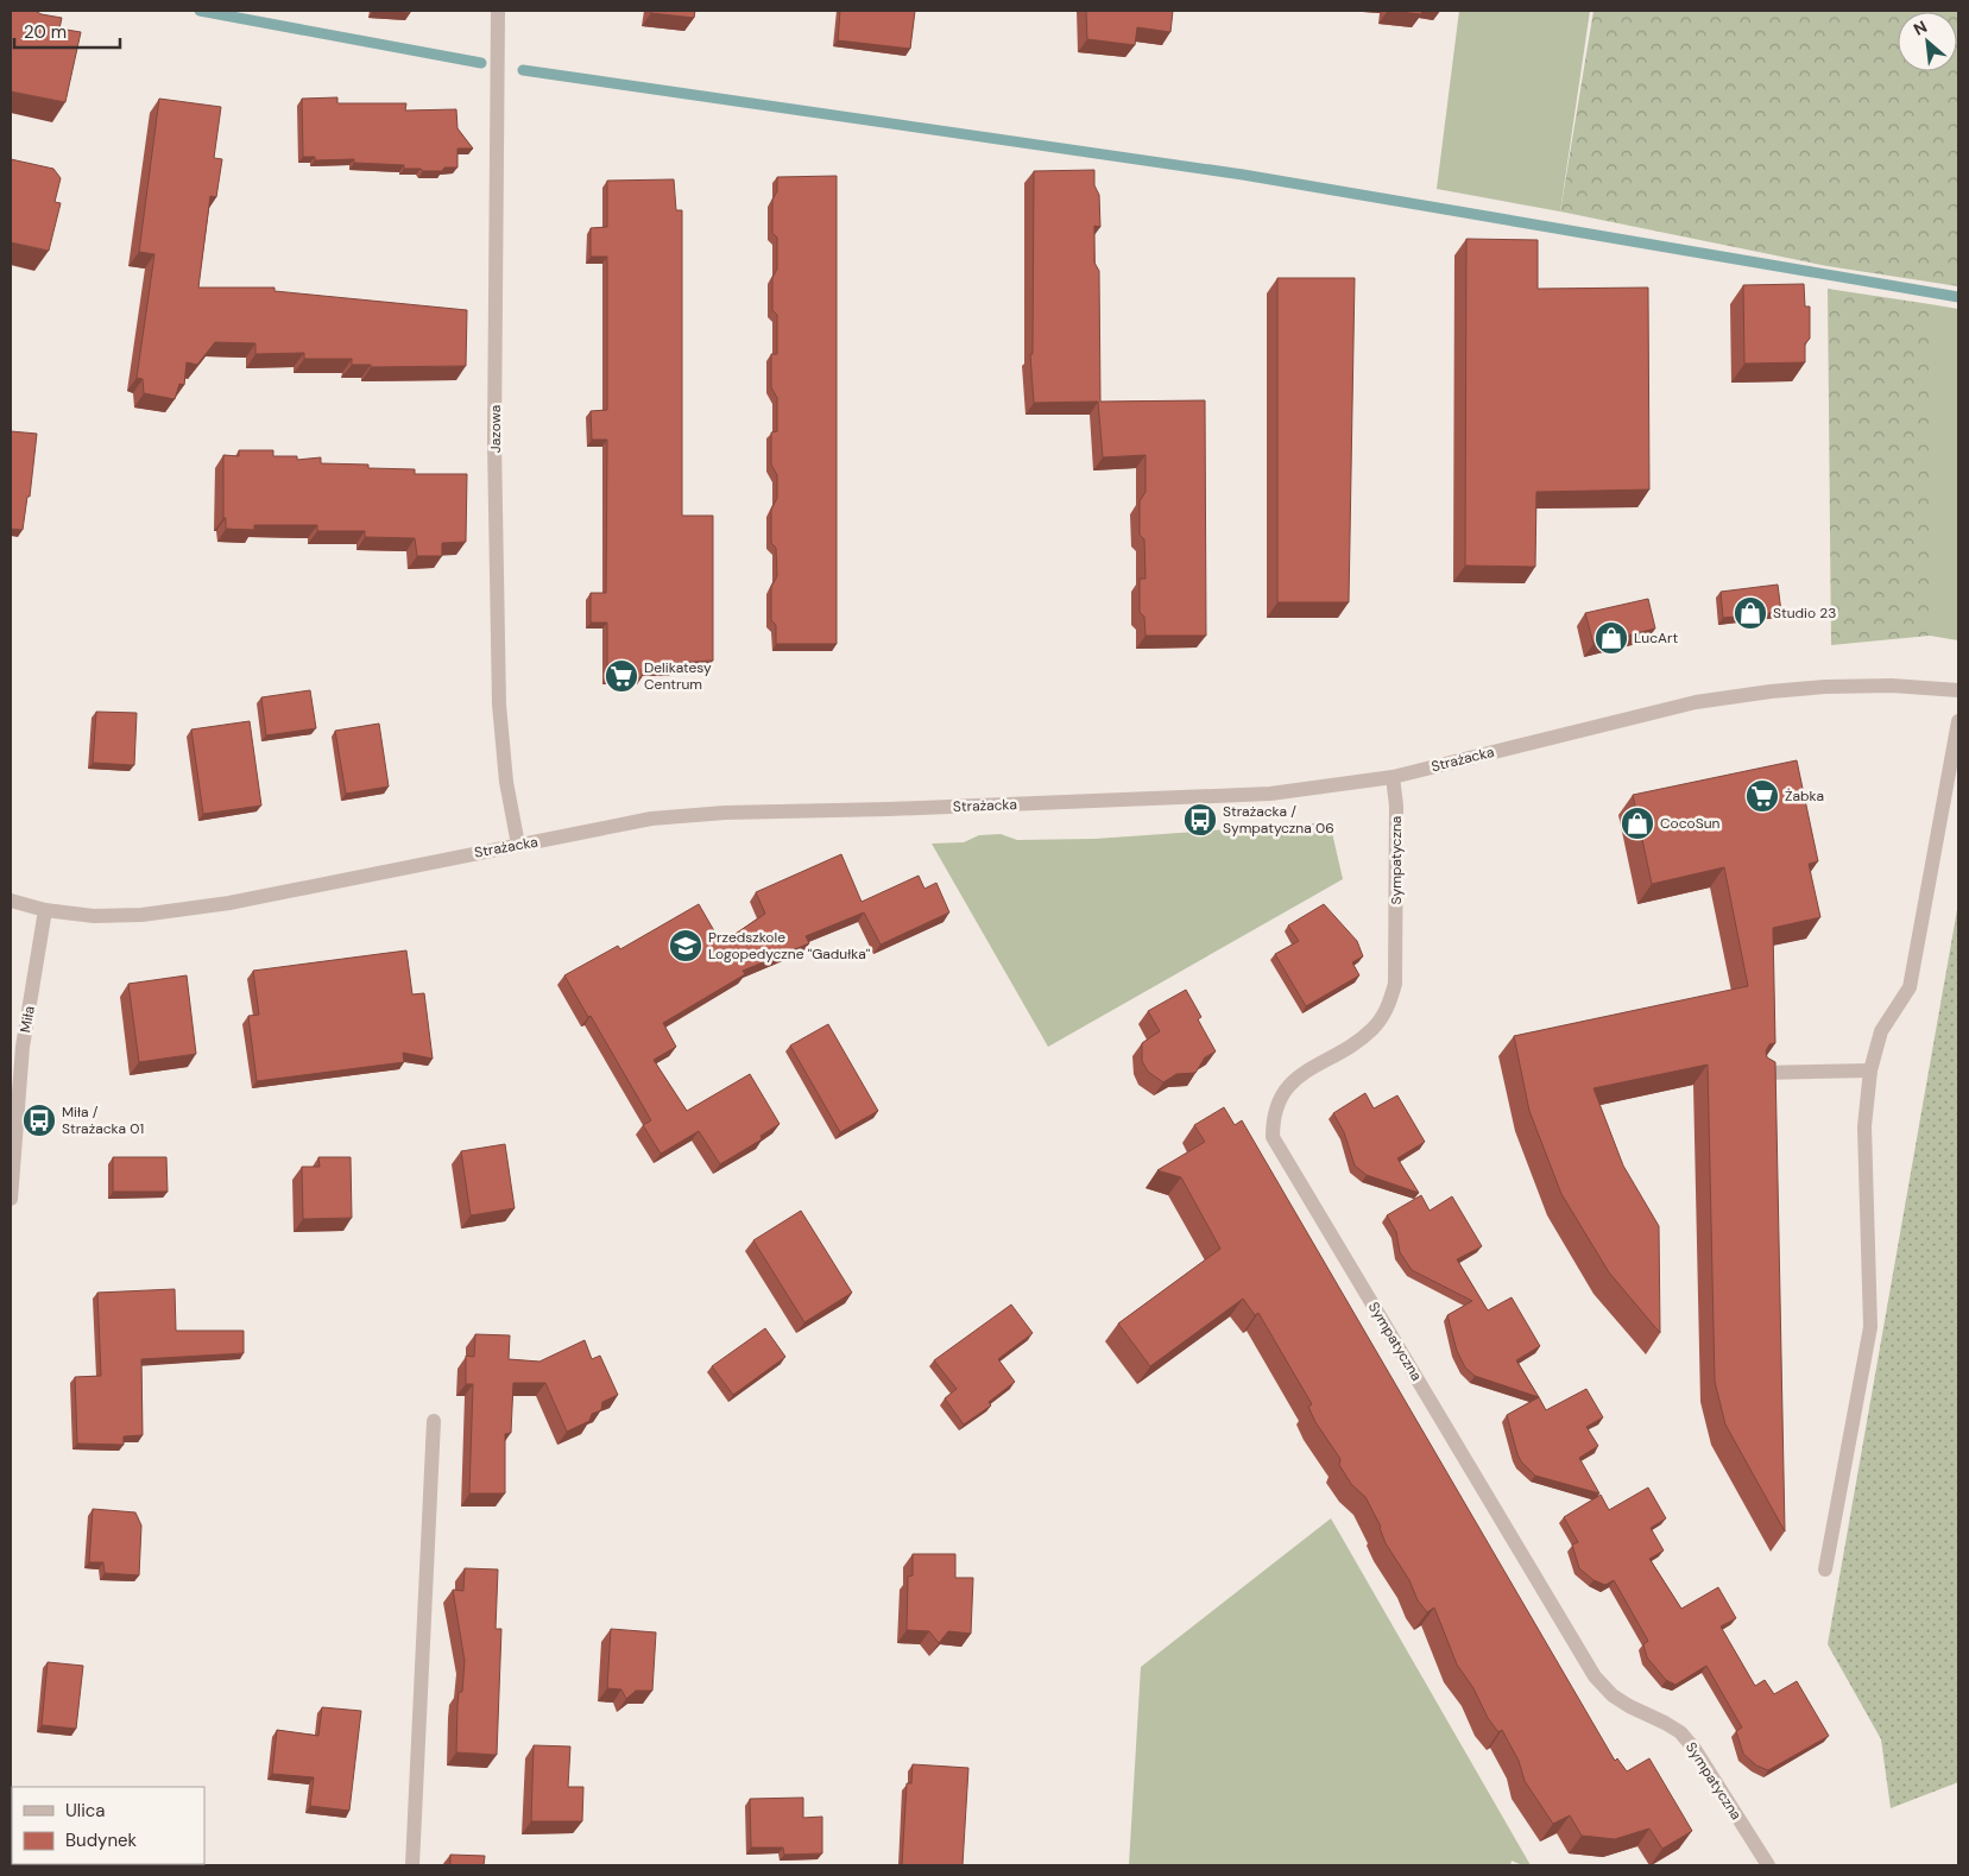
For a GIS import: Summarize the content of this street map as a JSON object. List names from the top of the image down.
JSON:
{
  "streets": {
    "street": [
      "Jazowa",
      "Strażacka",
      "Sympatyczna",
      "Miła"
    ]
  },
  "crossings": [
    ["Jazowa", "Strażacka"],
    ["Strażacka", "Sympatyczna"],
    ["Strażacka", "Miła"]
  ],
  "places": {
    "shop": ["Studio 23", "LucArt", "CocoSun"],
    "supermarket": ["Delikatesy Centrum", "Żabka"],
    "bus stop": ["Strażacka / Sympatyczna 06", "Miła / Strażacka 01"],
    "school or university": ["Przedszkole Logopedyczne \"Gadułka\""]
  },
  "legend": ["Ulica", "Budynek"],
  "scale_bar": "20 m",
  "north": "top left"
}
